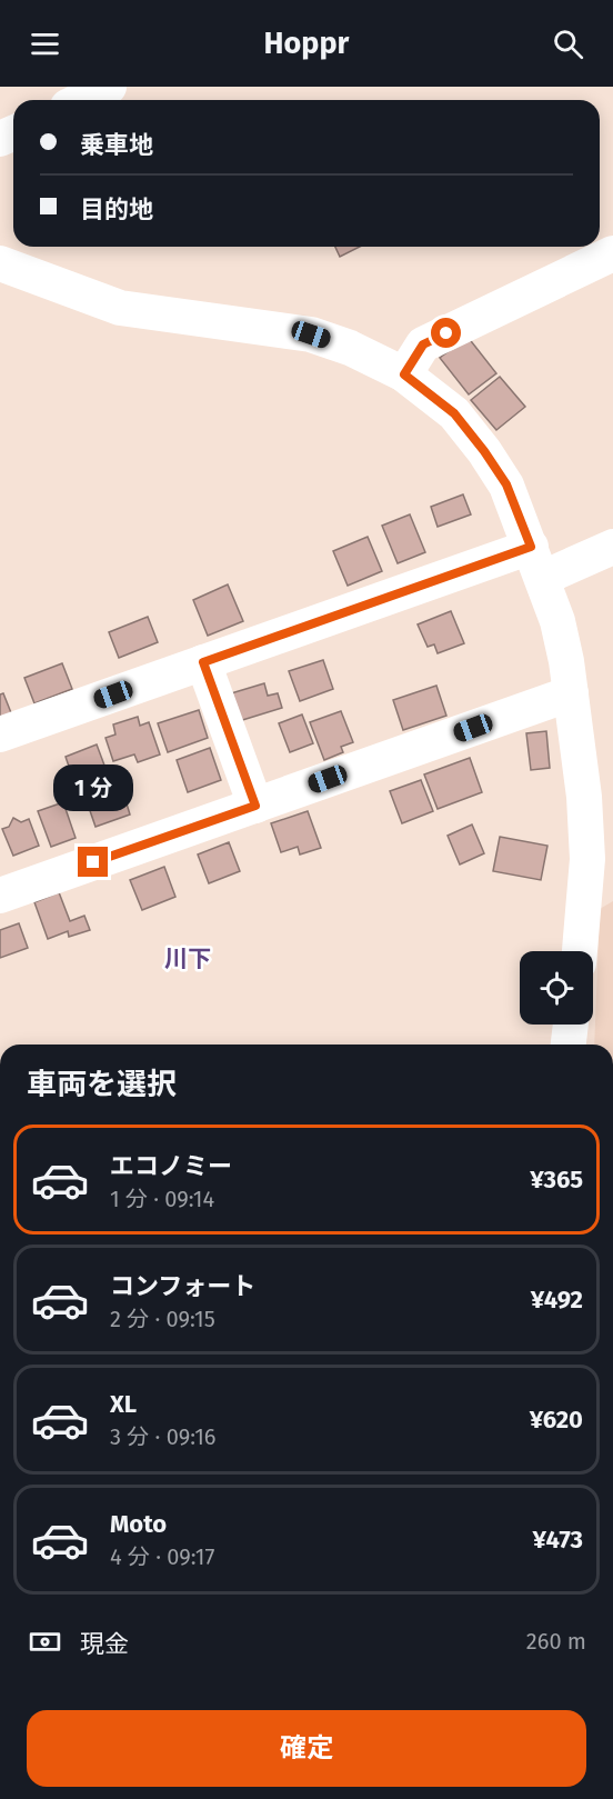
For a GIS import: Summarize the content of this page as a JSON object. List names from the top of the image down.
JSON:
{
  "districts": ["川下"],
  "page": {
    "header": "Hoppr",
    "banner": ["乗車地", "目的地"],
    "bubble": "1 分",
    "heading": "車両を選択",
    "list": [
      {
        "name": "エコノミー",
        "note": "1 分 · 09:14",
        "value": "¥365"
      },
      {
        "name": "コンフォート",
        "note": "2 分 · 09:15",
        "value": "¥492"
      },
      {
        "name": "XL",
        "note": "3 分 · 09:16",
        "value": "¥620"
      },
      {
        "name": "Moto",
        "note": "4 分 · 09:17",
        "value": "¥473"
      }
    ],
    "pay": ["現金", "260 m"],
    "buttons": "確定"
  }
}
